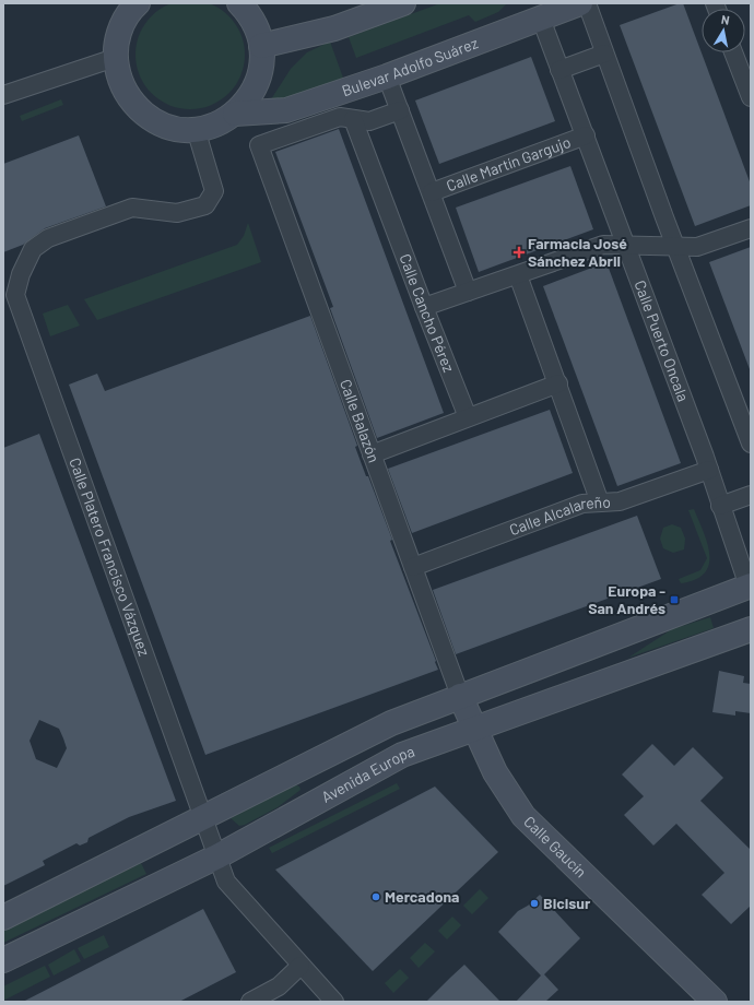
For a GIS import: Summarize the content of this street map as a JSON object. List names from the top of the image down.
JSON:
{
  "streets": {
    "main road": ["Bulevar Adolfo Suárez", "Avenida Europa", "Calle Gaucín"],
    "street": [
      "Calle Martín Gargujo",
      "Calle Cancho Pérez",
      "Calle Puerto Oncala",
      "Calle Balazón",
      "Calle Alcalareño",
      "Calle Platero Francisco Vázquez"
    ]
  },
  "crossings": [
    ["Bulevar Adolfo Suárez", "Calle Puerto Oncala"],
    ["Calle Martín Gargujo", "Calle Puerto Oncala"],
    ["Calle Cancho Pérez", "Calle Balazón"],
    ["Calle Puerto Oncala", "Calle Alcalareño"],
    ["Calle Balazón", "Calle Alcalareño"],
    ["Calle Balazón", "Calle Gaucín"],
    ["Calle Platero Francisco Vázquez", "Avenida Europa"],
    ["Avenida Europa", "Calle Gaucín"]
  ],
  "places": {
    "health": ["Farmacia José Sánchez Abril"],
    "transit": ["Europa - San Andrés"],
    "other": ["Mercadona", "Bicisur"]
  },
  "north": "top"
}
